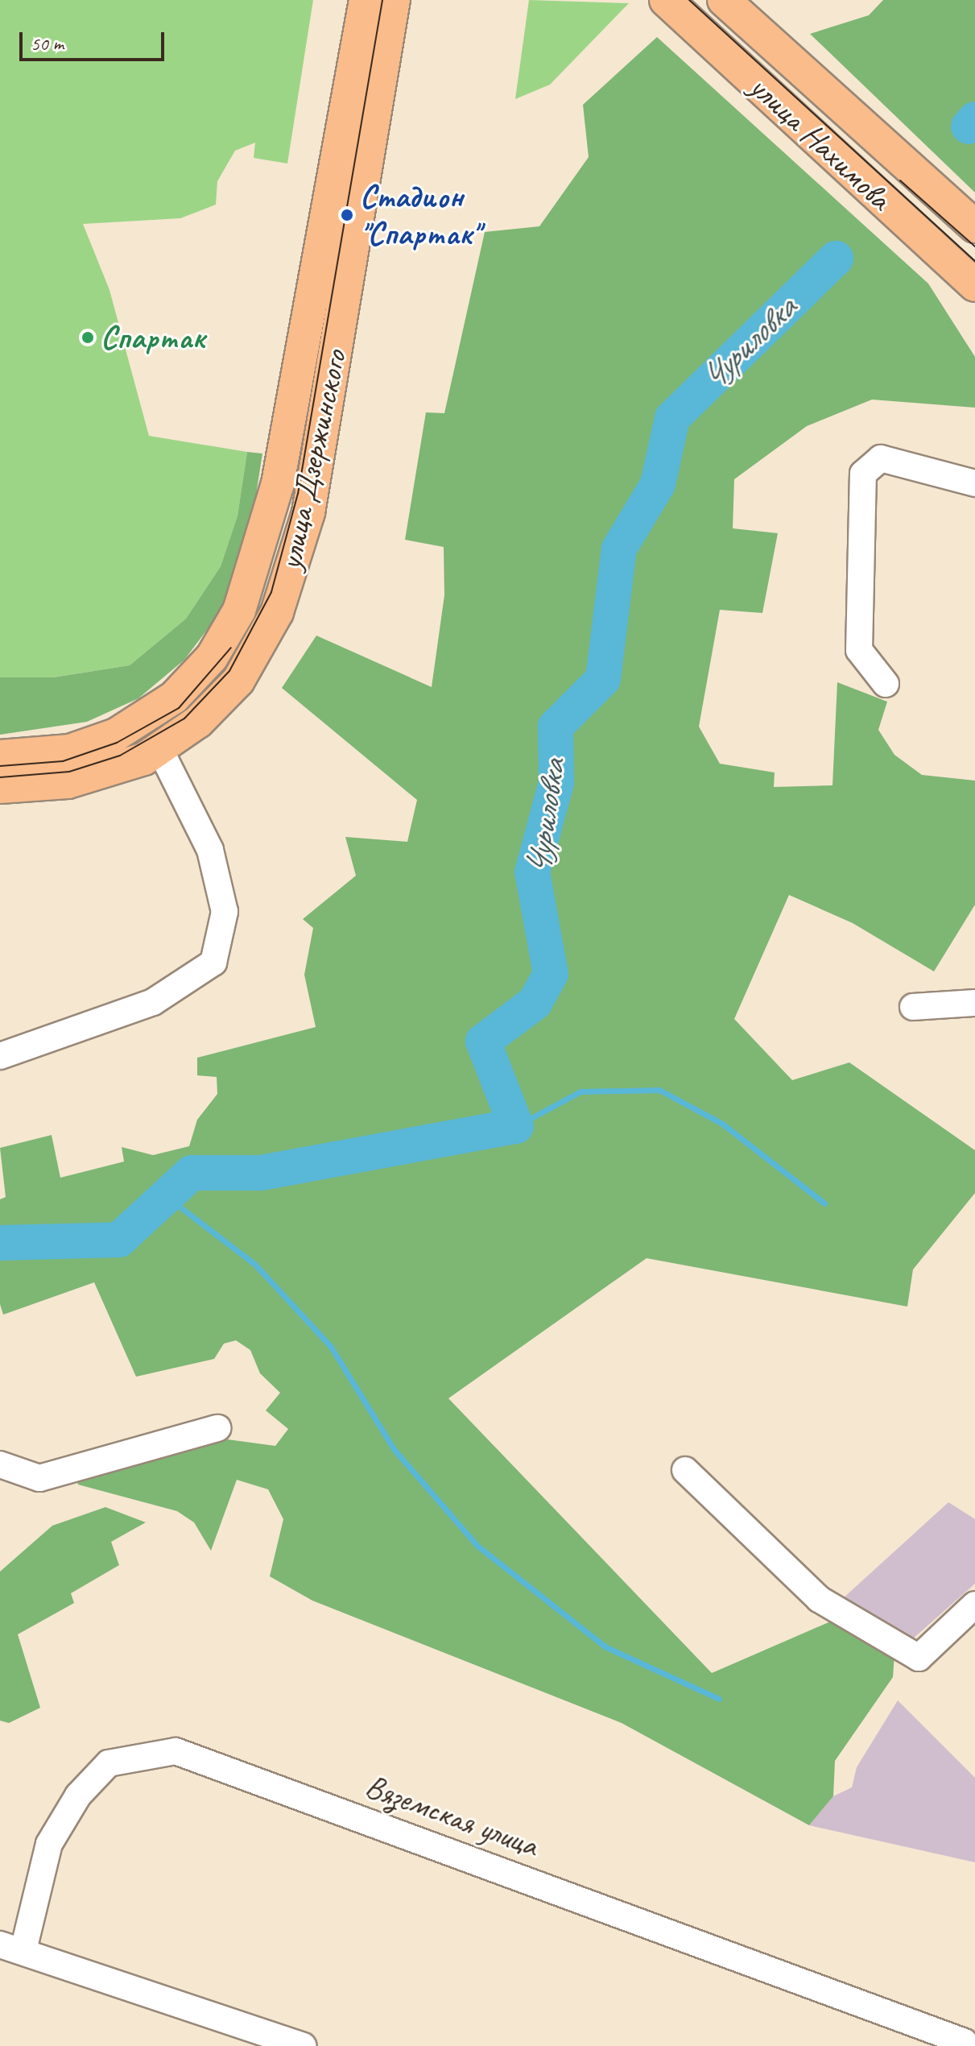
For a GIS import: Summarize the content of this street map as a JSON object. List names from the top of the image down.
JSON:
{
  "streets": {
    "main road": ["улица Нахимова", "улица Дзержинского"],
    "street": ["Вяземская улица"]
  },
  "water": ["Чуриловка"],
  "places": ["Стадион \"Спартак\"", "Спартак"],
  "scale_bar": "50 m"
}
